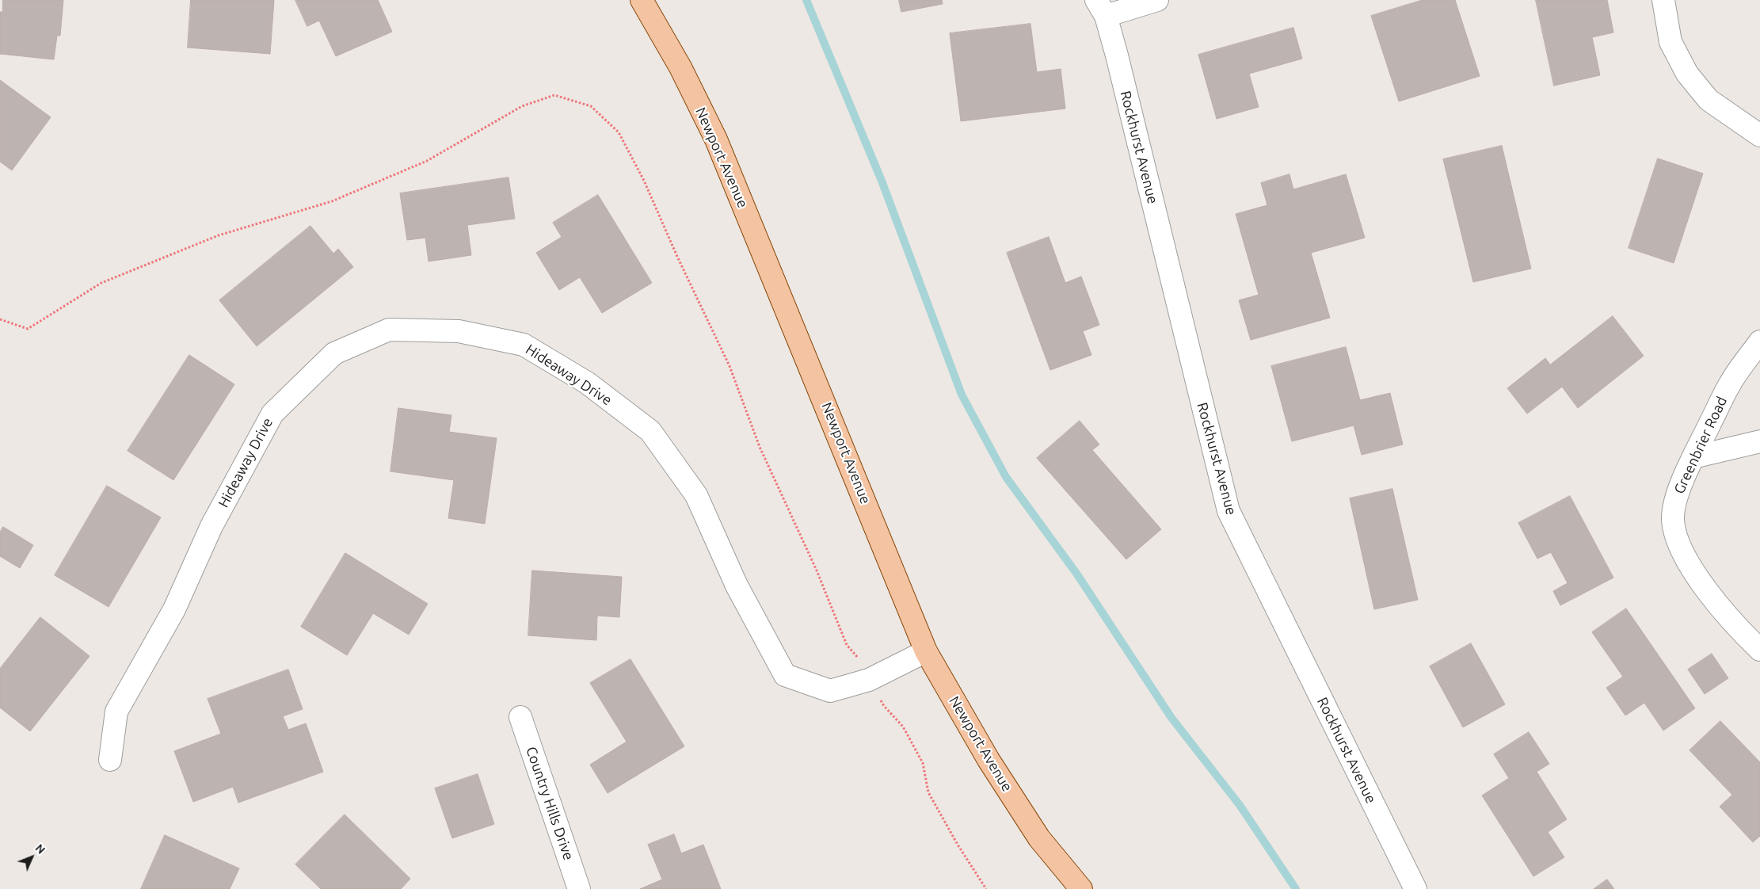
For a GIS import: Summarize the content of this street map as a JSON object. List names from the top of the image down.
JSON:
{
  "streets": {
    "main road": ["Newport Avenue"],
    "street": [
      "Rockhurst Avenue",
      "Hideaway Drive",
      "Greenbrier Road",
      "Country Hills Drive"
    ]
  },
  "crossings": [
    ["Newport Avenue", "Hideaway Drive"]
  ],
  "north": "top right"
}
